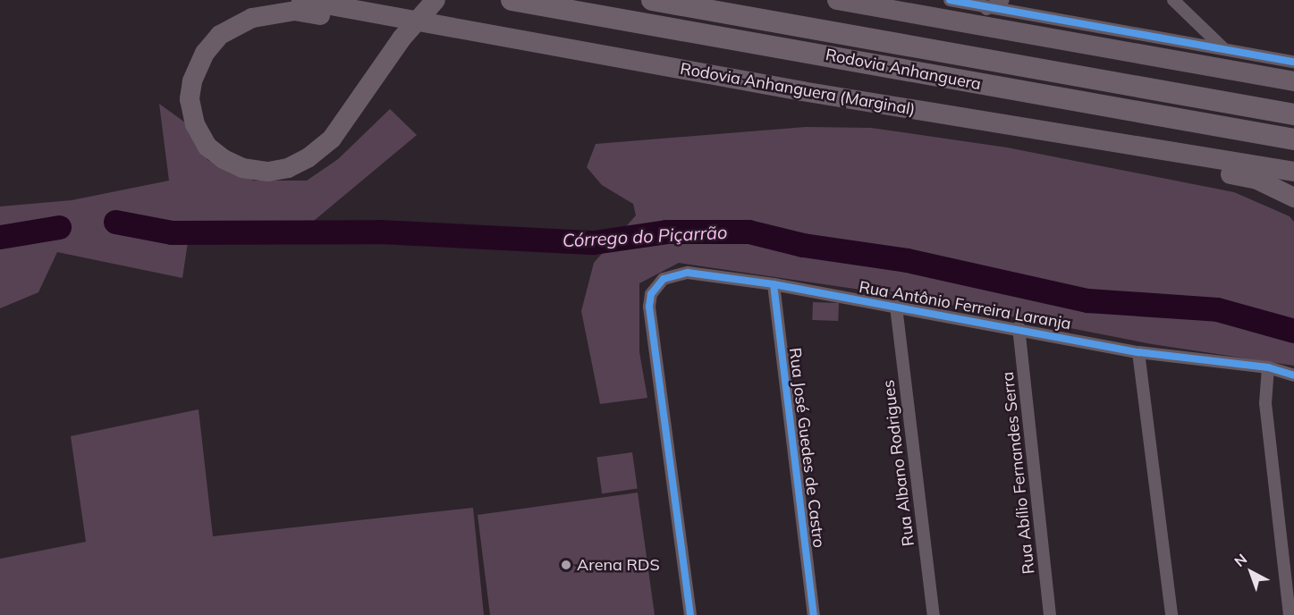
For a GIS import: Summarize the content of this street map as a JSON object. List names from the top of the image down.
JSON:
{
  "streets": {
    "highway": ["Rodovia Anhanguera", "Rodovia Anhanguera (Marginal)"],
    "street": [
      "Rua Antônio Ferreira Laranja",
      "Rua José Guedes de Castro",
      "Rua Albano Rodrigues",
      "Rua Abílio Fernandes Serra"
    ]
  },
  "crossings": [
    ["Rua Antônio Ferreira Laranja", "Rua José Guedes de Castro"],
    ["Rua Antônio Ferreira Laranja", "Rua Albano Rodrigues"],
    ["Rua Antônio Ferreira Laranja", "Rua Abílio Fernandes Serra"]
  ],
  "water": ["Córrego do Piçarrão"],
  "places": ["Arena RDS"],
  "north": "top left"
}
